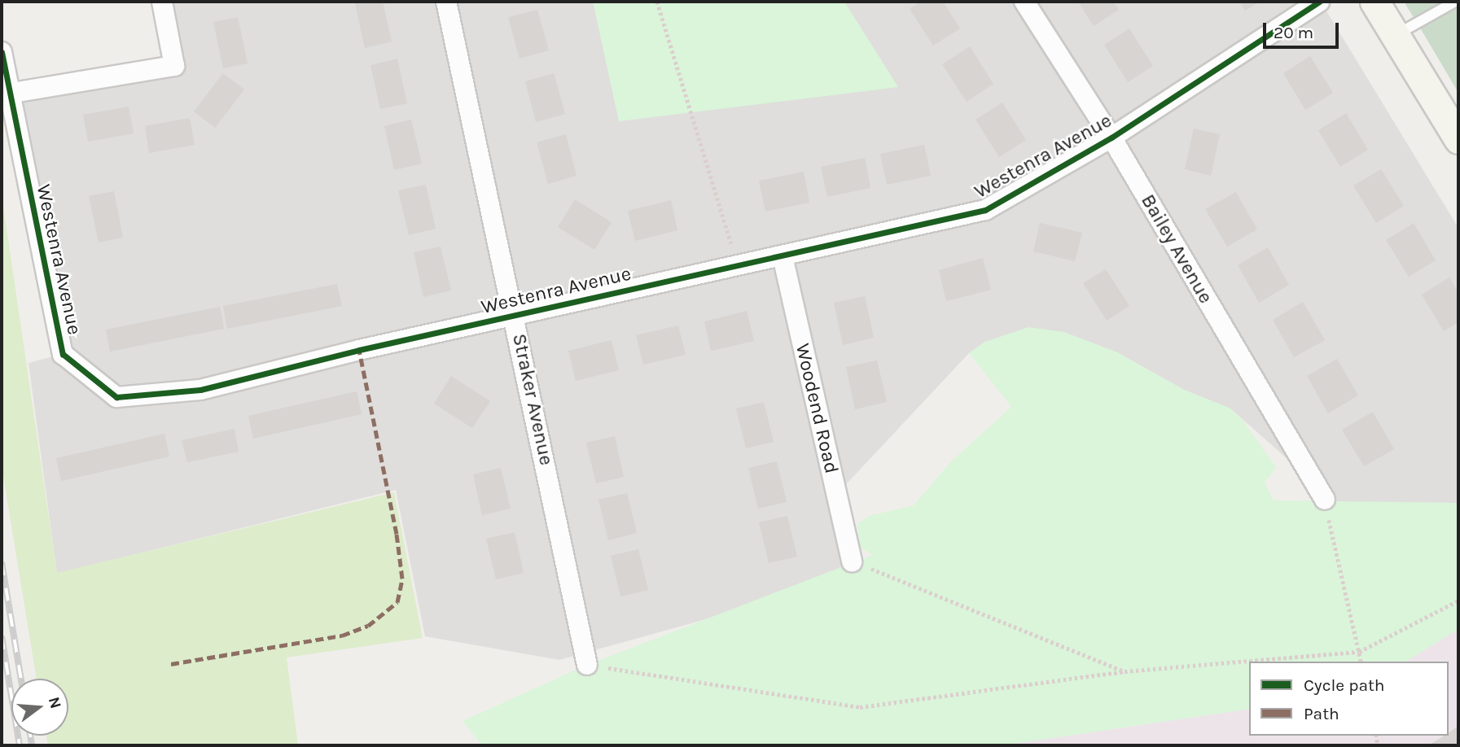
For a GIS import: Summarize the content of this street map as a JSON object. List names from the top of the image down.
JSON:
{
  "streets": {
    "street": [
      "Westenra Avenue",
      "Bailey Avenue",
      "Straker Avenue",
      "Woodend Road"
    ]
  },
  "crossings": [
    ["Westenra Avenue", "Bailey Avenue"],
    ["Westenra Avenue", "Straker Avenue"],
    ["Westenra Avenue", "Woodend Road"]
  ],
  "legend": ["Cycle path", "Path"],
  "scale_bar": "20 m",
  "north": "right"
}
